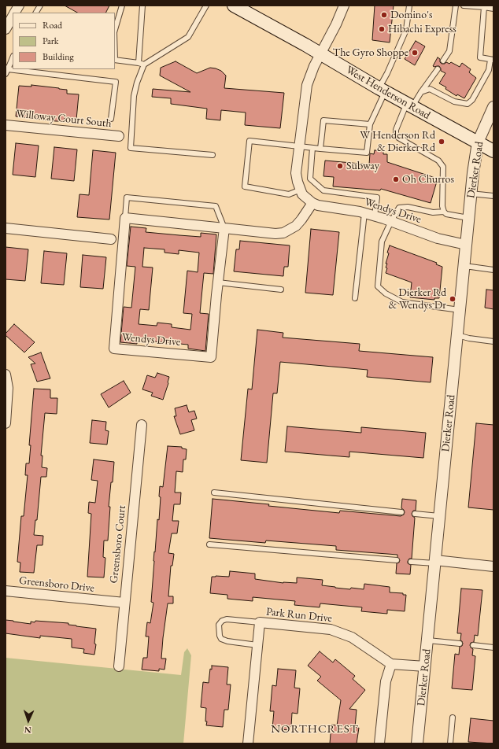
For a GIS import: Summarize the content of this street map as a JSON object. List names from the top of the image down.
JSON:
{
  "streets": {
    "main road": ["West Henderson Road"],
    "street": [
      "Willoway Court South",
      "Dierker Road",
      "Wendys Drive",
      "Greensboro Court",
      "Greensboro Drive",
      "Park Run Drive"
    ]
  },
  "crossings": [
    ["West Henderson Road", "Dierker Road"],
    ["Dierker Road", "Wendys Drive"],
    ["Greensboro Court", "Greensboro Drive"]
  ],
  "districts": ["NORTHCREST"],
  "places": [
    "Domino's",
    "Hibachi Express",
    "The Gyro Shoppe",
    "W Henderson Rd & Dierker Rd",
    "Subway",
    "Oh Churros",
    "Dierker Rd & Wendys Dr"
  ],
  "legend": ["Road", "Park", "Building"],
  "north": "bottom"
}
